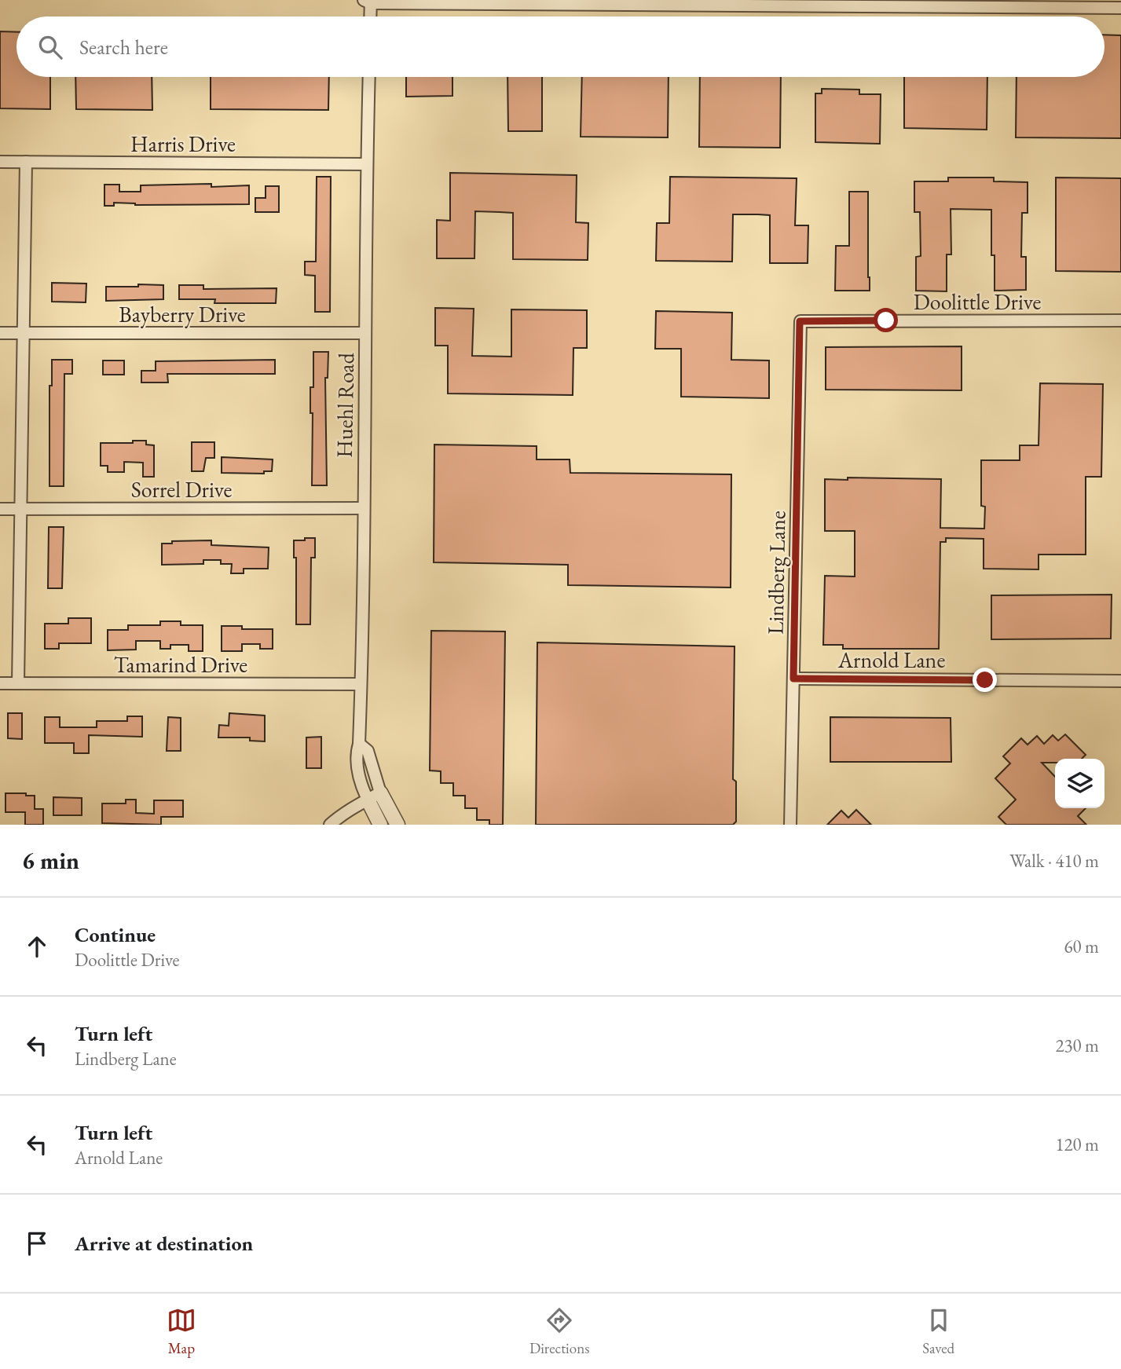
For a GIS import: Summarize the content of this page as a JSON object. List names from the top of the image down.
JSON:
{
  "streets": {
    "street": [
      "Harris Drive",
      "Doolittle Drive",
      "Bayberry Drive",
      "Huehl Road",
      "Sorrel Drive",
      "Lindberg Lane",
      "Arnold Lane",
      "Tamarind Drive"
    ]
  },
  "crossings": [
    ["Harris Drive", "Huehl Road"],
    ["Doolittle Drive", "Lindberg Lane"],
    ["Bayberry Drive", "Huehl Road"],
    ["Huehl Road", "Sorrel Drive"],
    ["Huehl Road", "Tamarind Drive"],
    ["Lindberg Lane", "Arnold Lane"]
  ],
  "page": {
    "search": "Search here",
    "heading": ["6 min", "Walk · 410 m"],
    "list": [
      ["Continue", "Doolittle Drive", "60 m"],
      ["Turn left", "Lindberg Lane", "230 m"],
      ["Turn left", "Arnold Lane", "120 m"],
      "Arrive at destination"
    ],
    "nav": ["Map", "Directions", "Saved"]
  }
}
